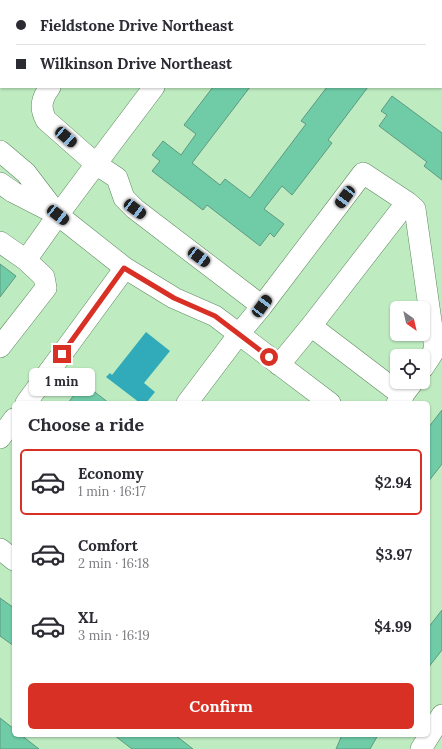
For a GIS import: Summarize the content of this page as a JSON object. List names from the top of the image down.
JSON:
{
  "north": "bottom right",
  "page": {
    "banner": ["Fieldstone Drive Northeast", "Wilkinson Drive Northeast"],
    "bubble": "1 min",
    "heading": "Choose a ride",
    "list": [
      {
        "name": "Economy",
        "note": "1 min · 16:17",
        "value": "$2.94"
      },
      {
        "name": "Comfort",
        "note": "2 min · 16:18",
        "value": "$3.97"
      },
      {
        "name": "XL",
        "note": "3 min · 16:19",
        "value": "$4.99"
      }
    ],
    "buttons": "Confirm"
  }
}
